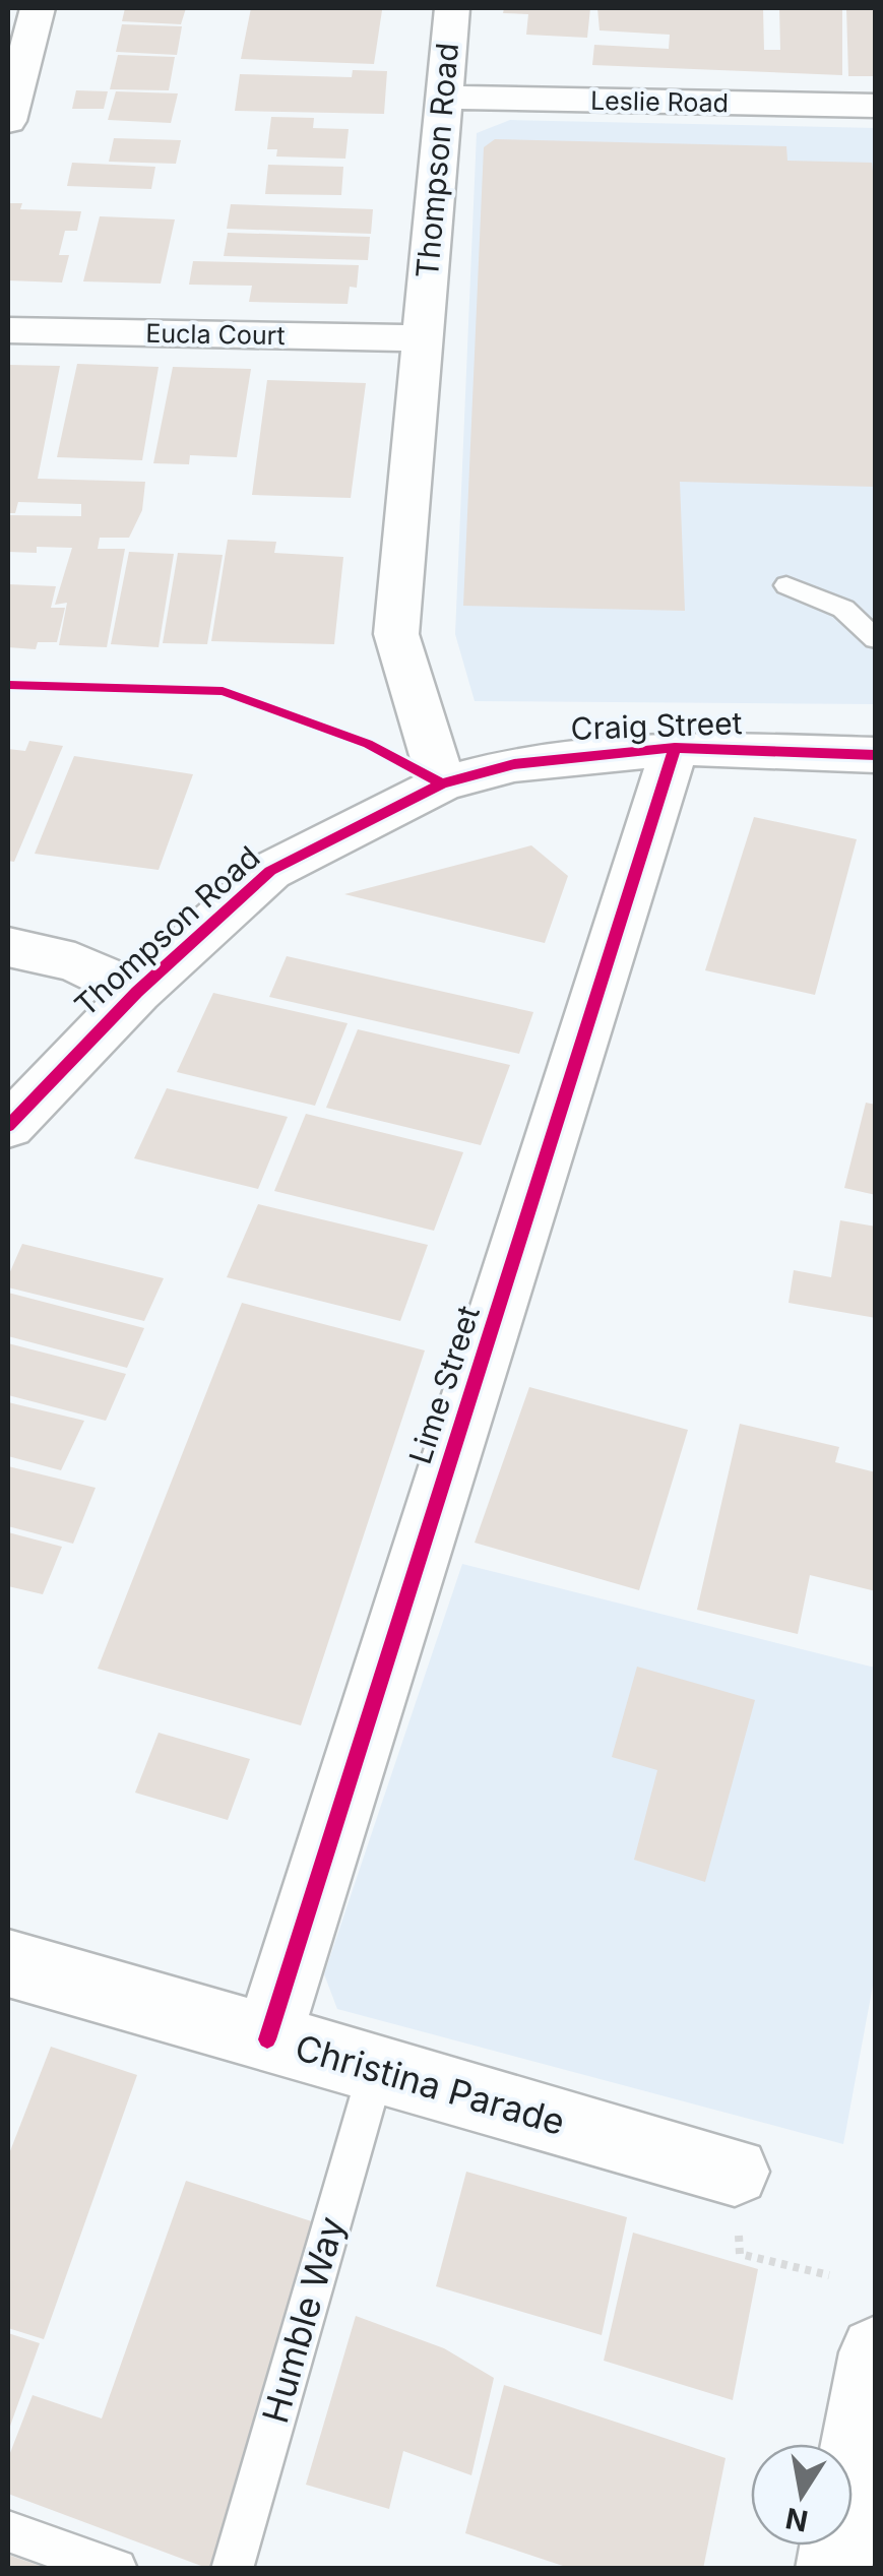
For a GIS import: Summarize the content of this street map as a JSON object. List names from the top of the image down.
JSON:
{
  "streets": {
    "main road": [
      "Leslie Road",
      "Thompson Road",
      "Eucla Court",
      "Craig Street",
      "Lime Street",
      "Christina Parade"
    ],
    "lane": ["Humble Way"]
  },
  "crossings": [
    ["Leslie Road", "Thompson Road"],
    ["Thompson Road", "Eucla Court"],
    ["Thompson Road", "Craig Street"],
    ["Craig Street", "Lime Street"],
    ["Lime Street", "Christina Parade"],
    ["Christina Parade", "Humble Way"]
  ],
  "north": "bottom"
}
